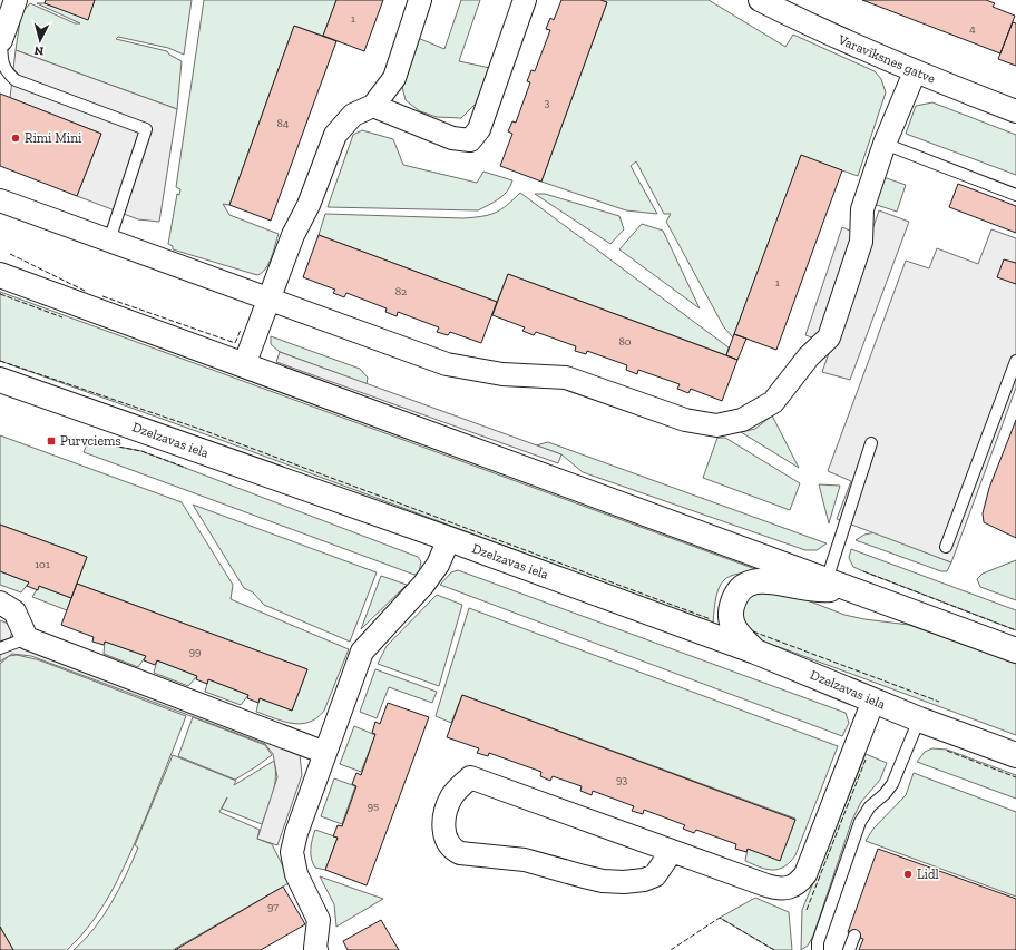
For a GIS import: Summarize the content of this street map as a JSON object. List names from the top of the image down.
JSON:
{
  "streets": {
    "main road": ["Dzelzavas iela"],
    "street": ["Varavīksnes gatve"]
  },
  "places": {
    "other": ["Rimi Mini", "Lidl"],
    "transit": ["Purvciems"]
  },
  "house_numbers": [
    "1",
    "4",
    "3",
    "84",
    "1",
    "82",
    "80",
    "101",
    "99",
    "93",
    "95",
    "97"
  ],
  "north": "bottom"
}
